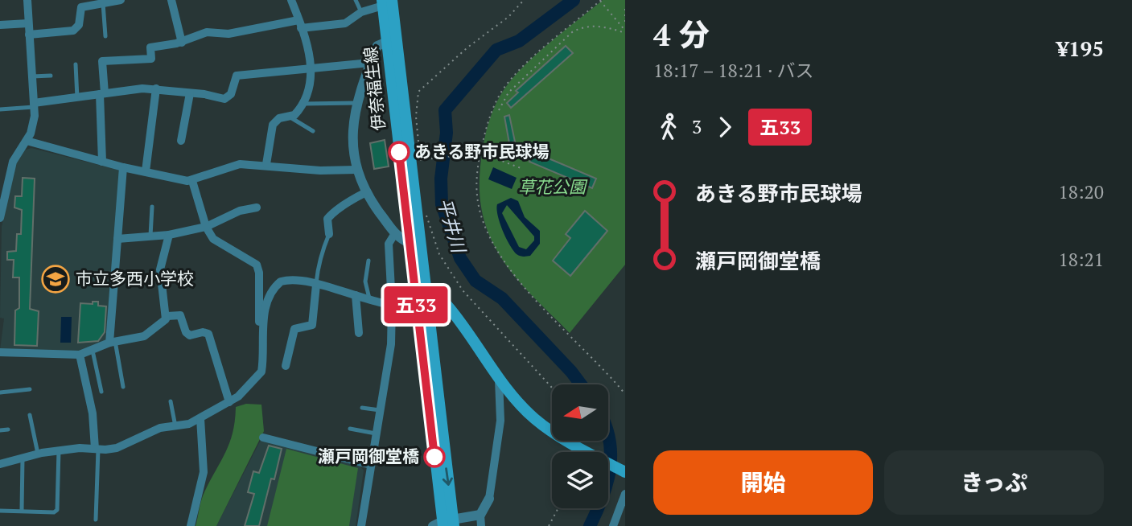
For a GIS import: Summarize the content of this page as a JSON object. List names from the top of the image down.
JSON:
{
  "streets": {
    "main road": ["伊奈福生線"]
  },
  "water": ["平井川"],
  "parks": ["草花公園"],
  "places": {
    "other": ["あきる野市民球場", "瀬戸岡御堂橋"],
    "school or university": ["市立多西小学校"]
  },
  "lines": ["bus line 五33"],
  "north": "left",
  "page": {
    "on_map": "五33",
    "heading": ["4 分", "18:17 – 18:21 · バス", "¥195"],
    "legs": ["3", "五33"],
    "list": [
      {
        "name": "あきる野市民球場",
        "value": "18:20"
      },
      {
        "name": "瀬戸岡御堂橋",
        "value": "18:21"
      }
    ],
    "buttons": ["開始", "きっぷ"]
  }
}
